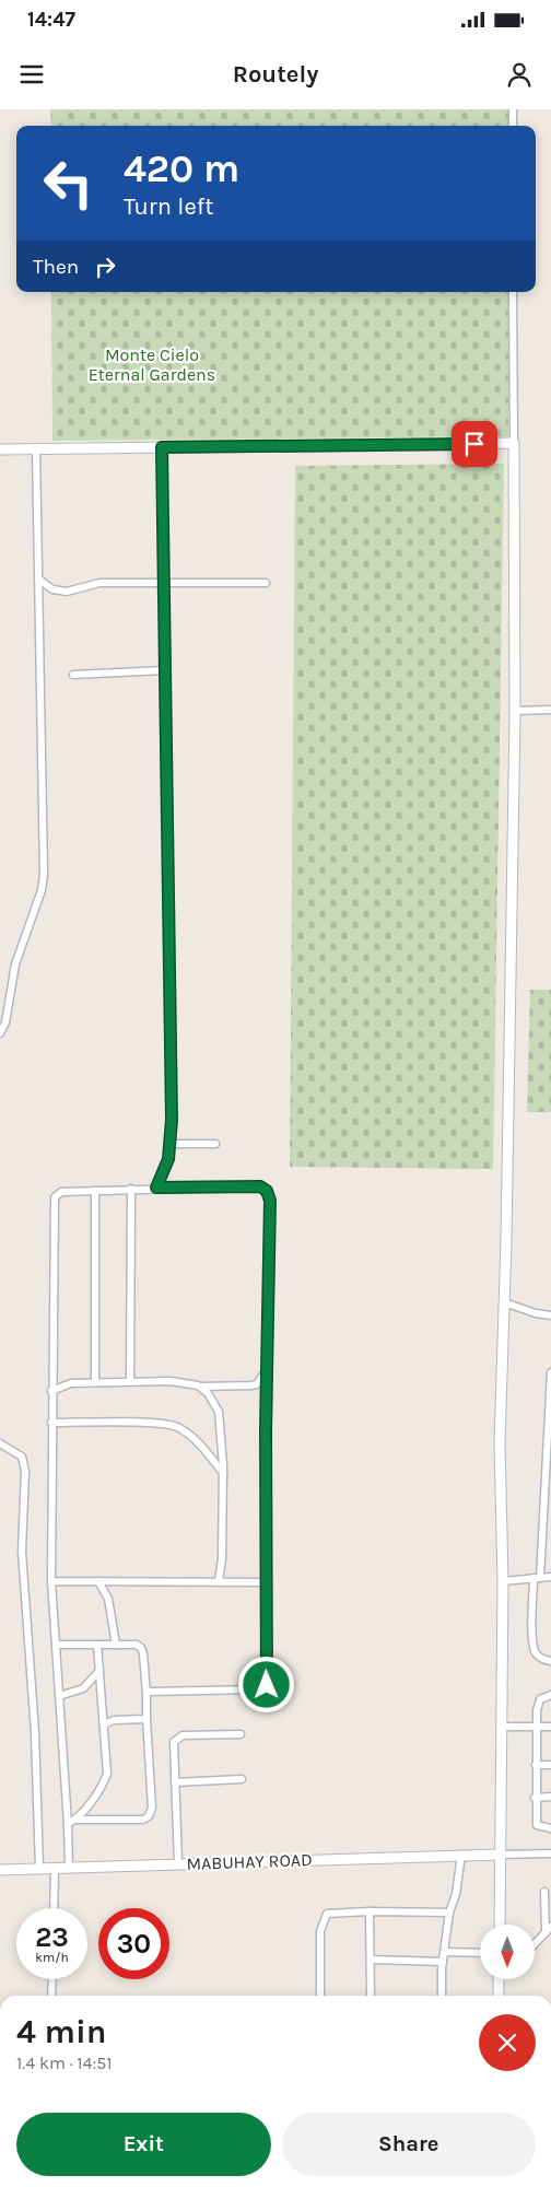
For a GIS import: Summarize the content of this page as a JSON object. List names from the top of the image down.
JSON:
{
  "streets": {
    "street": ["MABUHAY ROAD"]
  },
  "parks": ["Monte Cielo Eternal Gardens"],
  "north": "bottom",
  "page": {
    "status": "14:47",
    "header": "Routely",
    "turn": ["420 m", "Turn left"],
    "then": "Then",
    "speed": "23 km/h",
    "limit": "30",
    "heading": ["4 min", "1.4 km · 14:51"],
    "buttons": ["Exit", "Share"]
  }
}
